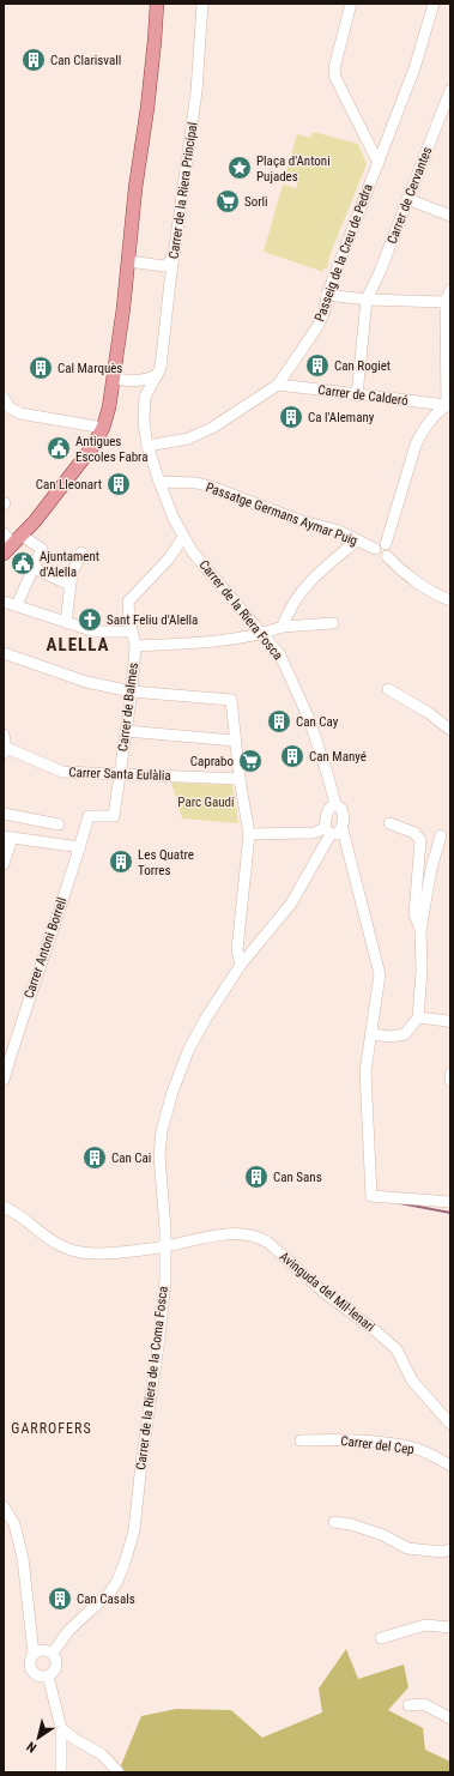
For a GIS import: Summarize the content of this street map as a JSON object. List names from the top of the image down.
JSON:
{
  "streets": {
    "street": [
      "Carrer de la Riera Principal",
      "Carrer de Cervantes",
      "Passeig de la Creu de Pedra",
      "Carrer de Calderó",
      "Passatge Germans Aymar Puig",
      "Carrer de la Riera Fosca",
      "Carrer de Balmes",
      "Carrer Santa Eulàlia",
      "Carrer Antoni Borrell",
      "Avinguda del Mil·lenari",
      "Carrer de la Riera de la Coma Fosca",
      "Carrer del Cep"
    ]
  },
  "crossings": [
    ["Carrer de Cervantes", "Carrer de Calderó"],
    ["Passeig de la Creu de Pedra", "Carrer de Calderó"],
    ["Passeig de la Creu de Pedra", "Carrer de la Riera Fosca"],
    ["Passatge Germans Aymar Puig", "Carrer de la Riera Fosca"],
    ["Carrer de la Riera Fosca", "Carrer de Balmes"],
    ["Carrer de la Riera Fosca", "Carrer de la Riera de la Coma Fosca"],
    ["Carrer de Balmes", "Carrer Santa Eulàlia"],
    ["Carrer de Balmes", "Carrer Antoni Borrell"],
    ["Avinguda del Mil·lenari", "Carrer de la Riera de la Coma Fosca"]
  ],
  "districts": ["ALELLA", "GARROFERS"],
  "parks": ["Parc Gaudí"],
  "places": {
    "building": [
      "Can Clarisvall",
      "Can Rogiet",
      "Cal Marquès",
      "Ca l'Alemany",
      "Can Lleonart",
      "Can Cay",
      "Can Manyé",
      "Les Quatre Torres",
      "Can Cai",
      "Can Sans",
      "Can Casals"
    ],
    "place": ["Plaça d'Antoni Pujades"],
    "supermarket": ["Sorli", "Caprabo"],
    "public building": ["Antigues Escoles Fabra", "Ajuntament d'Alella"],
    "church": ["Sant Feliu d'Alella"]
  },
  "north": "bottom left"
}
